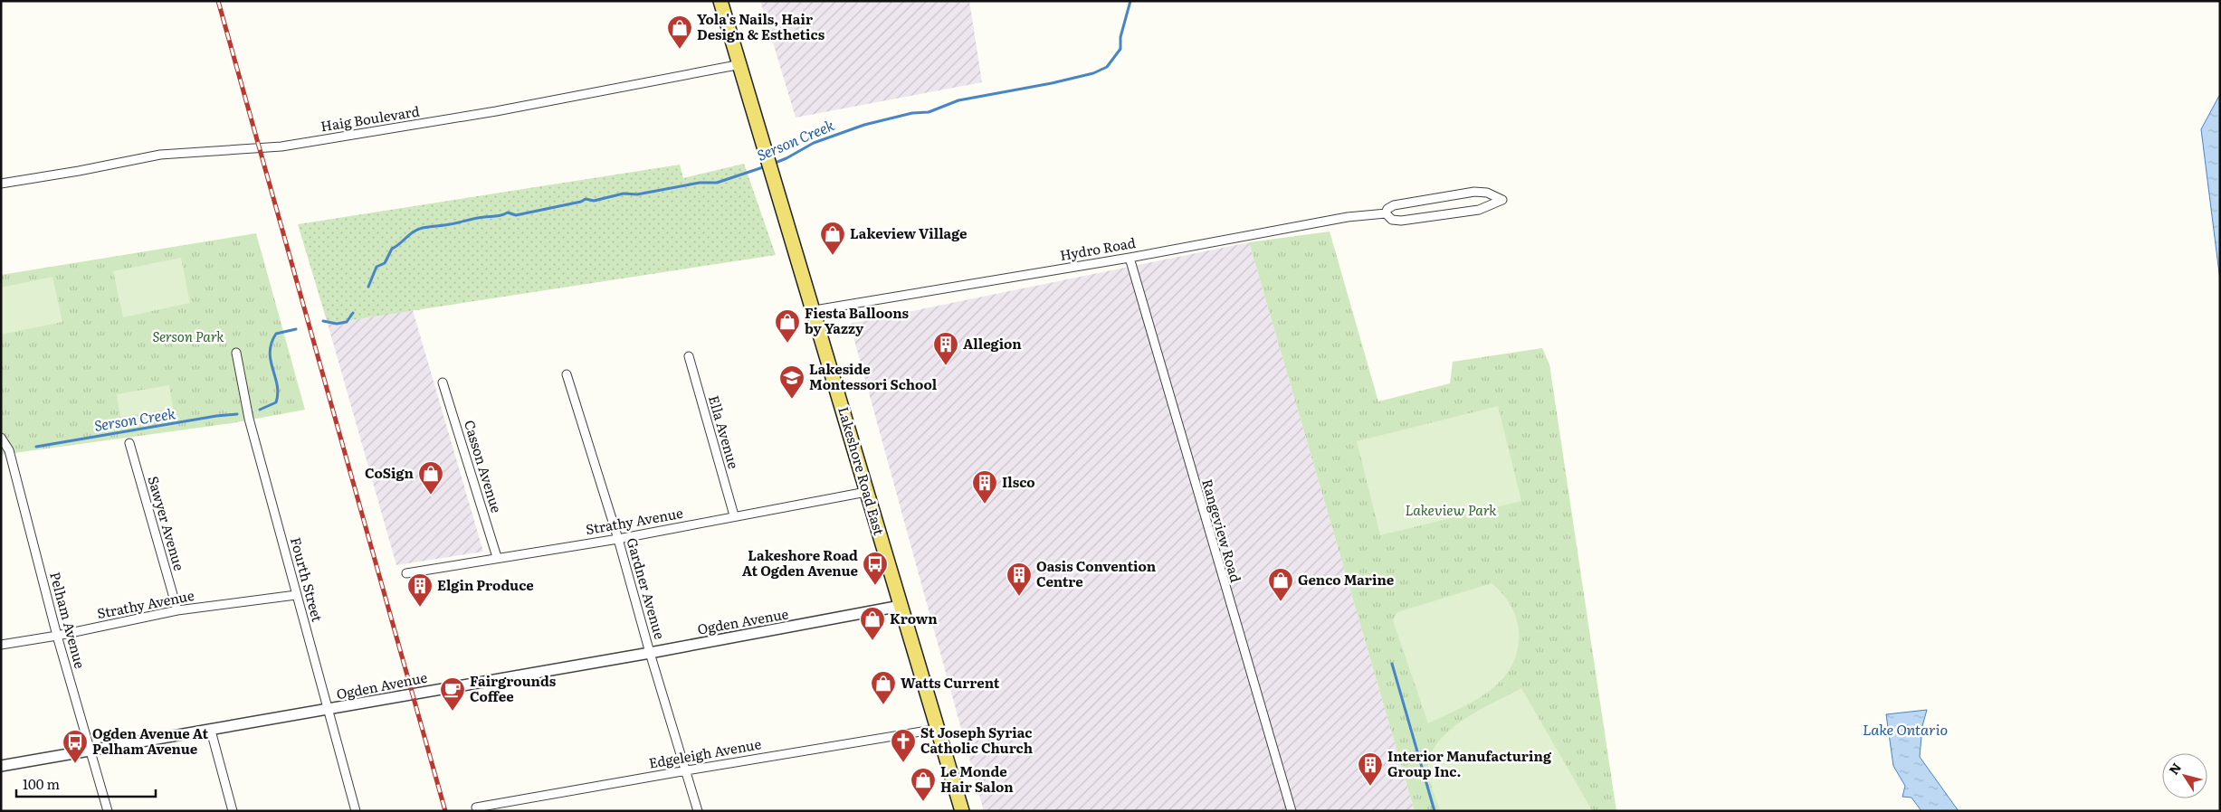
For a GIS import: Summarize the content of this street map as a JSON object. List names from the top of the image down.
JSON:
{
  "streets": {
    "main road": ["Lakeshore Road East"],
    "street": [
      "Haig Boulevard",
      "Hydro Road",
      "Ella Avenue",
      "Casson Avenue",
      "Strathy Avenue",
      "Sawyer Avenue",
      "Rangeview Road",
      "Fourth Street",
      "Gardner Avenue",
      "Pelham Avenue",
      "Ogden Avenue",
      "Edgeleigh Avenue"
    ]
  },
  "crossings": [
    ["Haig Boulevard", "Lakeshore Road East"],
    ["Hydro Road", "Lakeshore Road East"],
    ["Hydro Road", "Rangeview Road"],
    ["Ella Avenue", "Strathy Avenue"],
    ["Casson Avenue", "Strathy Avenue"],
    ["Lakeshore Road East", "Strathy Avenue"],
    ["Lakeshore Road East", "Ogden Avenue"],
    ["Lakeshore Road East", "Edgeleigh Avenue"],
    ["Strathy Avenue", "Sawyer Avenue"],
    ["Strathy Avenue", "Fourth Street"],
    ["Strathy Avenue", "Gardner Avenue"],
    ["Strathy Avenue", "Pelham Avenue"],
    ["Fourth Street", "Ogden Avenue"],
    ["Gardner Avenue", "Ogden Avenue"],
    ["Gardner Avenue", "Edgeleigh Avenue"],
    ["Pelham Avenue", "Ogden Avenue"]
  ],
  "water": ["Serson Creek", "Lake Ontario"],
  "parks": ["Serson Park", "Lakeview Park"],
  "places": {
    "shop": [
      "Yola's Nails, Hair Design & Esthetics",
      "Lakeview Village",
      "Fiesta Balloons by Yazzy",
      "CoSign",
      "Genco Marine",
      "Krown",
      "Watts Current",
      "Le Monde Hair Salon"
    ],
    "building": [
      "Allegion",
      "Ilsco",
      "Oasis Convention Centre",
      "Elgin Produce",
      "Interior Manufacturing Group Inc."
    ],
    "school or university": ["Lakeside Montessori School"],
    "bus stop": ["Lakeshore Road At Ogden Avenue", "Ogden Avenue At Pelham Avenue"],
    "cafe": ["Fairgrounds Coffee"],
    "church": ["St Joseph Syriac Catholic Church"]
  },
  "scale_bar": "100 m",
  "north": "top left"
}
